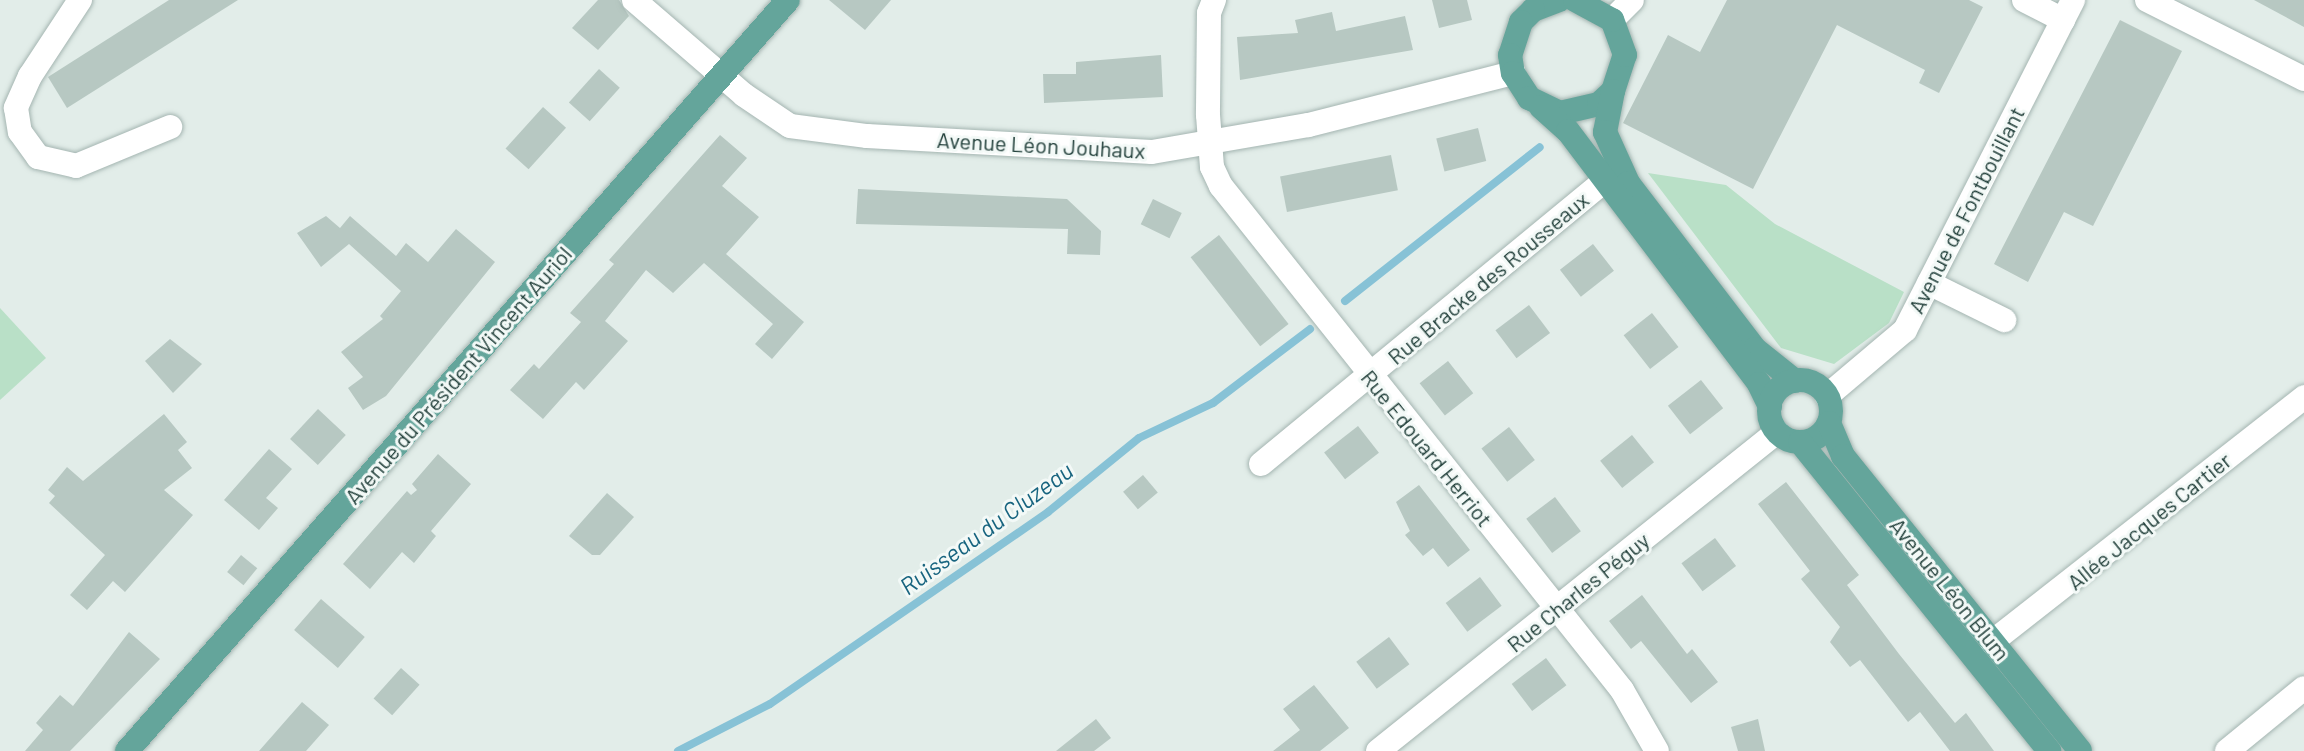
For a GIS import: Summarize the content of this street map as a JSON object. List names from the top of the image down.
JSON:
{
  "streets": {
    "main road": ["Avenue du Président Vincent Auriol", "Avenue Léon Blum"],
    "street": [
      "Avenue Léon Jouhaux",
      "Avenue de Fontbouillant",
      "Rue Bracke des Rousseaux",
      "Rue Edouard Herriot",
      "Allée Jacques Cartier",
      "Rue Charles Péguy"
    ]
  },
  "crossings": [
    ["Avenue Léon Jouhaux", "Avenue du Président Vincent Auriol"],
    ["Avenue Léon Jouhaux", "Rue Edouard Herriot"],
    ["Avenue de Fontbouillant", "Avenue Léon Blum"],
    ["Avenue de Fontbouillant", "Rue Charles Péguy"],
    ["Rue Bracke des Rousseaux", "Rue Edouard Herriot"],
    ["Rue Edouard Herriot", "Rue Charles Péguy"],
    ["Allée Jacques Cartier", "Avenue Léon Blum"],
    ["Avenue Léon Blum", "Rue Charles Péguy"]
  ],
  "water": ["Ruisseau du Cluzeau"]
}
